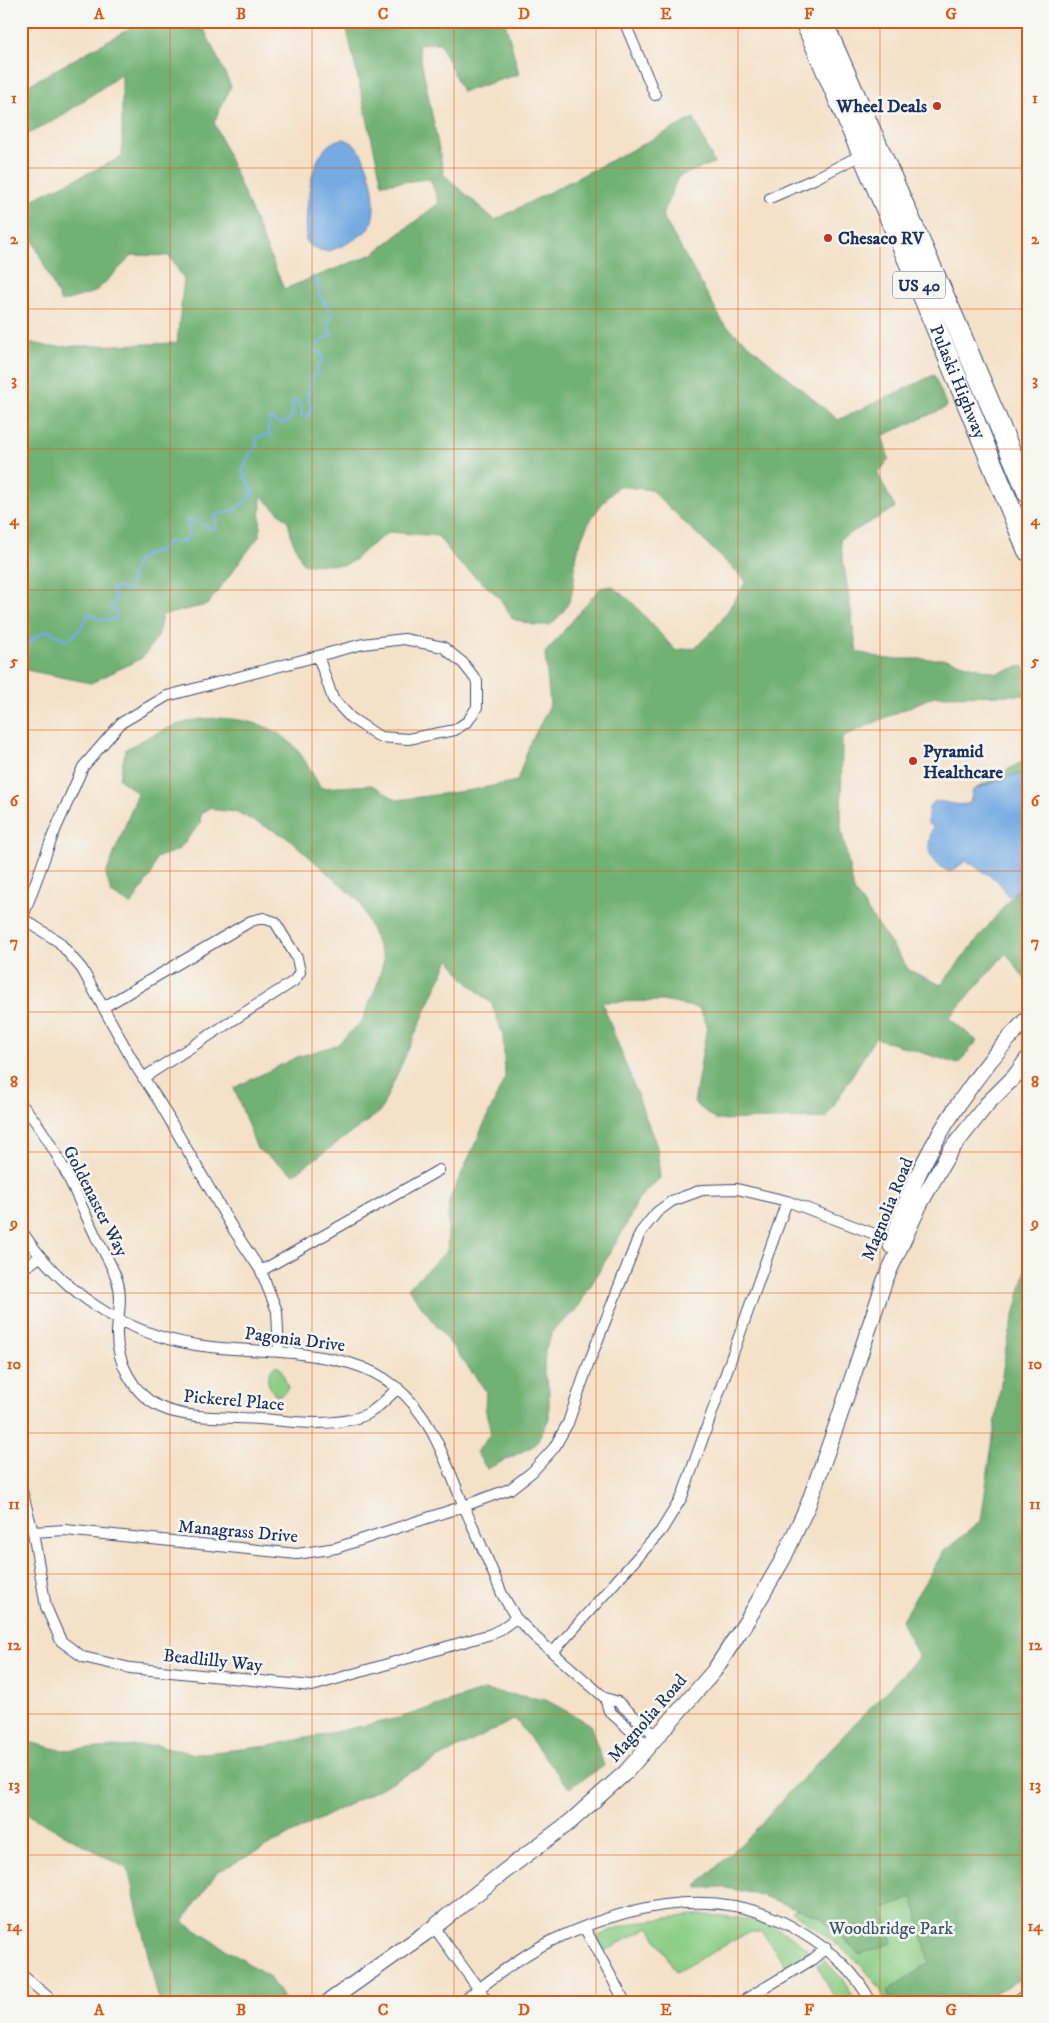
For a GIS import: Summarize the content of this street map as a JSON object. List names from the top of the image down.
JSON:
{
  "streets": {
    "highway": ["US 40", "Pulaski Highway"],
    "main road": ["Magnolia Road"],
    "street": [
      "Goldenaster Way",
      "Pagonia Drive",
      "Pickerel Place",
      "Managrass Drive",
      "Beadlilly Way"
    ]
  },
  "crossings": [
    ["Goldenaster Way", "Pagonia Drive"],
    ["Goldenaster Way", "Pickerel Place"],
    ["Magnolia Road", "Pagonia Drive"],
    ["Magnolia Road", "Managrass Drive"],
    ["Pagonia Drive", "Pickerel Place"],
    ["Pagonia Drive", "Managrass Drive"],
    ["Pagonia Drive", "Beadlilly Way"],
    ["Managrass Drive", "Beadlilly Way"]
  ],
  "parks": ["Woodbridge Park"],
  "places": ["Wheel Deals", "Chesaco RV", "Pyramid Healthcare"],
  "grid": {
    "columns": [
      "A",
      "B",
      "C",
      "D",
      "E",
      "F",
      "G"
    ],
    "rows": [
      "1",
      "2",
      "3",
      "4",
      "5",
      "6",
      "7",
      "8",
      "9",
      "10",
      "11",
      "12",
      "13",
      "14"
    ]
  }
}
